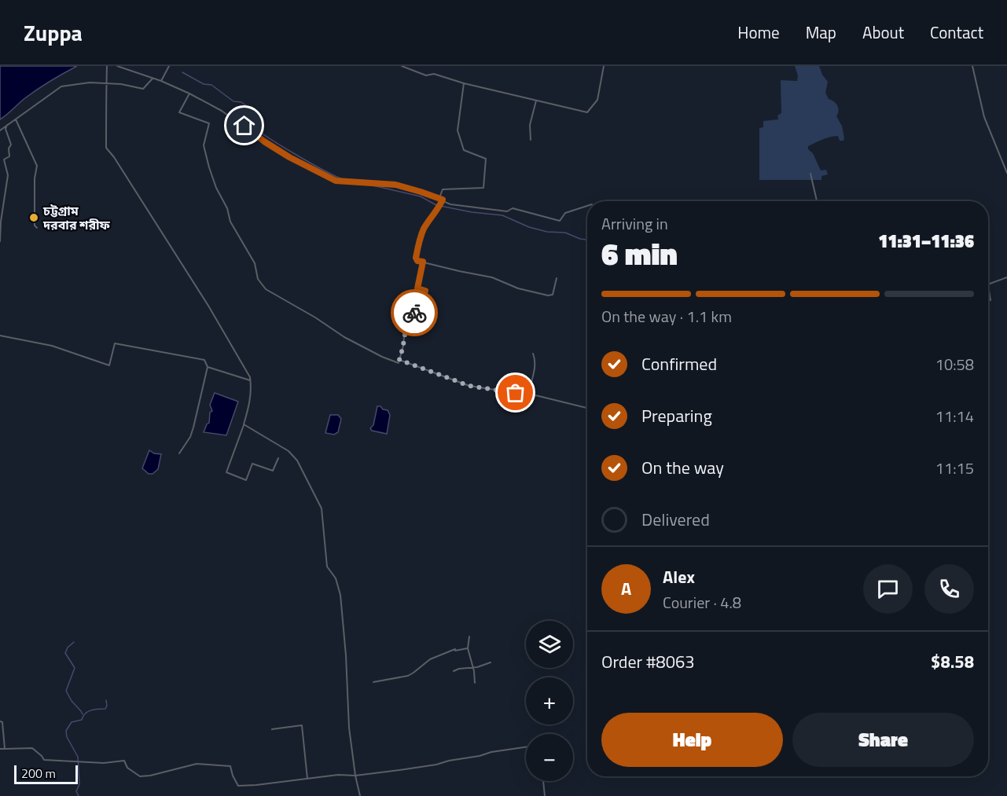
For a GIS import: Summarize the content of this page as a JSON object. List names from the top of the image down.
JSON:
{
  "places": ["চট্টগ্রাম দরবার শরীফ"],
  "scale_bar": "200 m",
  "page": {
    "header": "Zuppa",
    "nav": [
      "Home",
      "Map",
      "About",
      "Contact"
    ],
    "heading": ["6 min", "Arriving in", "11:31–11:36"],
    "panel": [
      "Alex",
      "Courier · 4.8",
      "Order #8063",
      "$8.58"
    ],
    "bar": "On the way · 1.1 km",
    "list": [
      ["Confirmed", "10:58"],
      ["Preparing", "11:14"],
      ["On the way", "11:15"],
      "Delivered"
    ],
    "round": "A",
    "map_buttons": ["+", "−"],
    "buttons": ["Help", "Share"],
    "scale": "200 m"
  }
}
